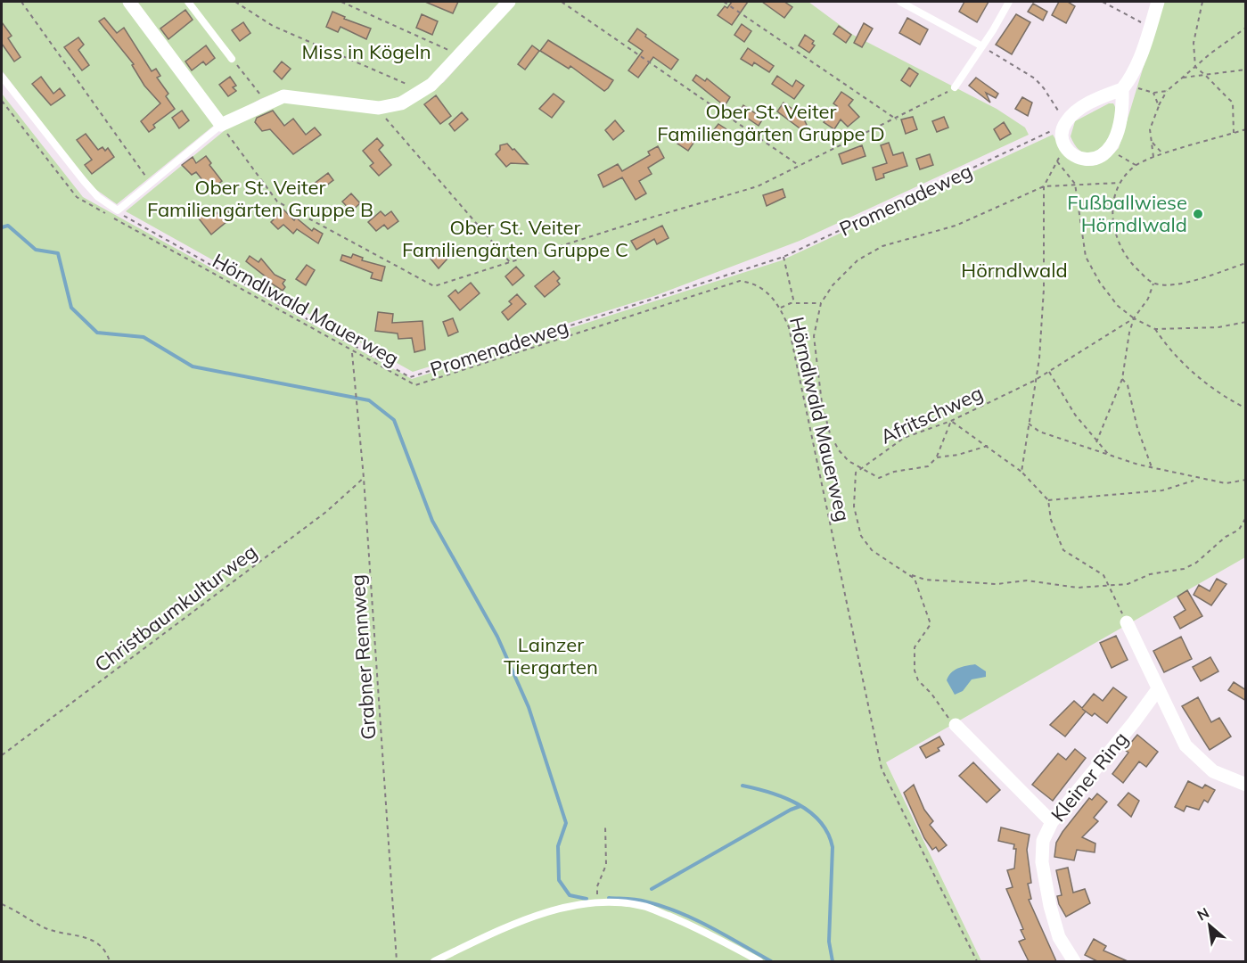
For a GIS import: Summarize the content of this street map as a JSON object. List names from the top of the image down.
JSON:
{
  "streets": {
    "street": ["Kleiner Ring"],
    "path": [
      "Promenadeweg",
      "Hörndlwald Mauerweg",
      "Afritschweg",
      "Christbaumkulturweg",
      "Grabner Rennweg"
    ]
  },
  "crossings": [
    ["Hörndlwald Mauerweg", "Grabner Rennweg"],
    ["Christbaumkulturweg", "Grabner Rennweg"]
  ],
  "parks": [
    "Miss in Kögeln",
    "Ober St. Veiter Familiengärten Gruppe D",
    "Ober St. Veiter Familiengärten Gruppe B",
    "Ober St. Veiter Familiengärten Gruppe C",
    "Hörndlwald",
    "Lainzer Tiergarten"
  ],
  "places": ["Fußballwiese Hörndlwald"],
  "north": "top left"
}
